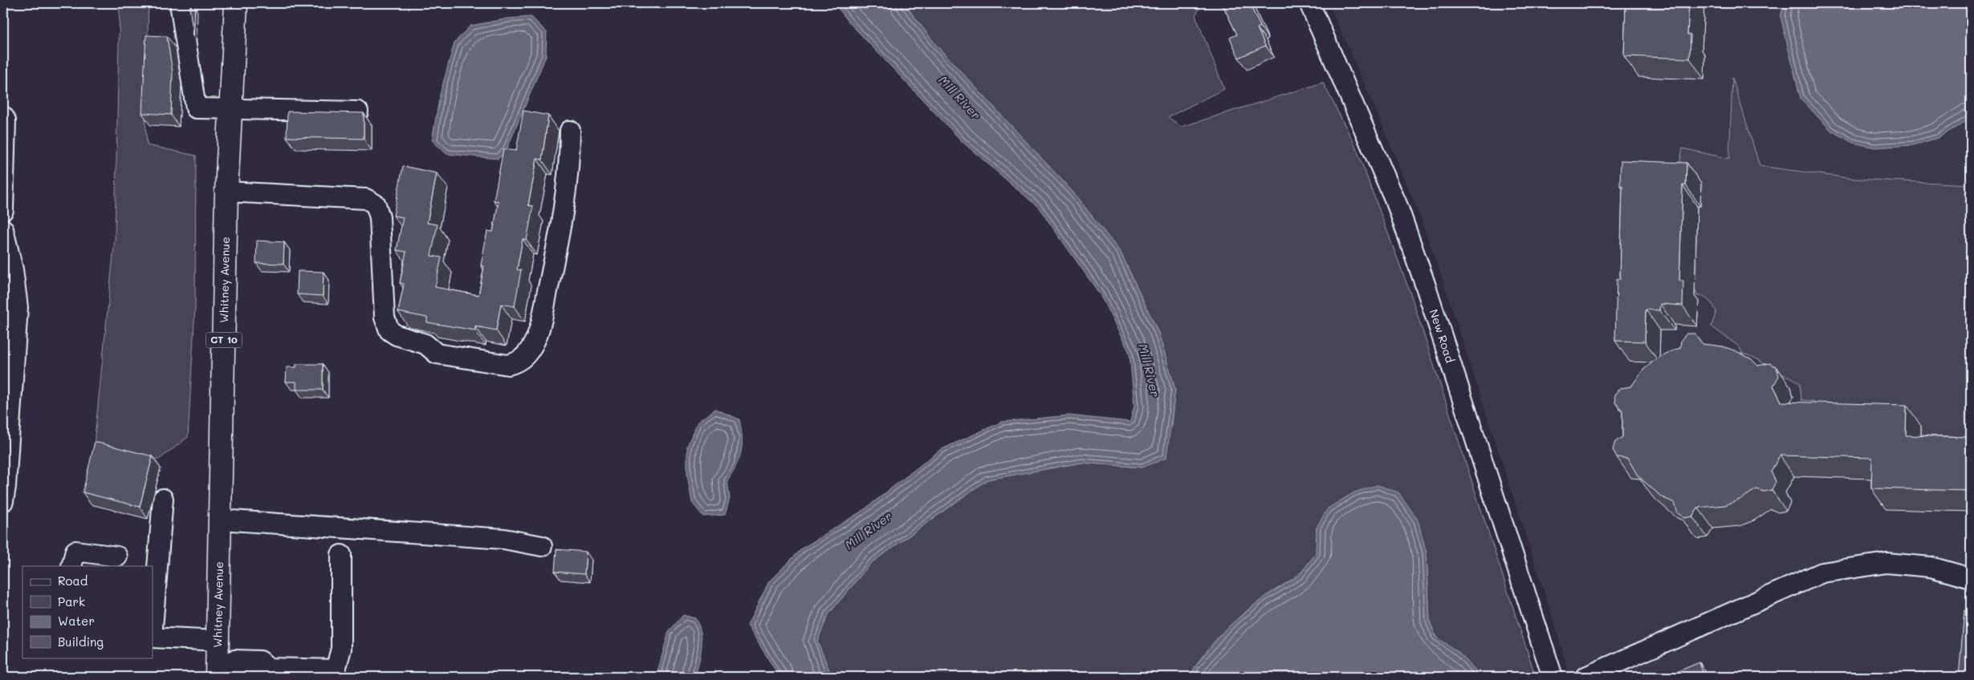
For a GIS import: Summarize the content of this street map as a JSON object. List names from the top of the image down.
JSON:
{
  "streets": {
    "highway": ["Whitney Avenue", "CT 10"],
    "street": ["New Road"]
  },
  "water": ["Mill River"],
  "legend": [
    "Road",
    "Park",
    "Water",
    "Building"
  ]
}
